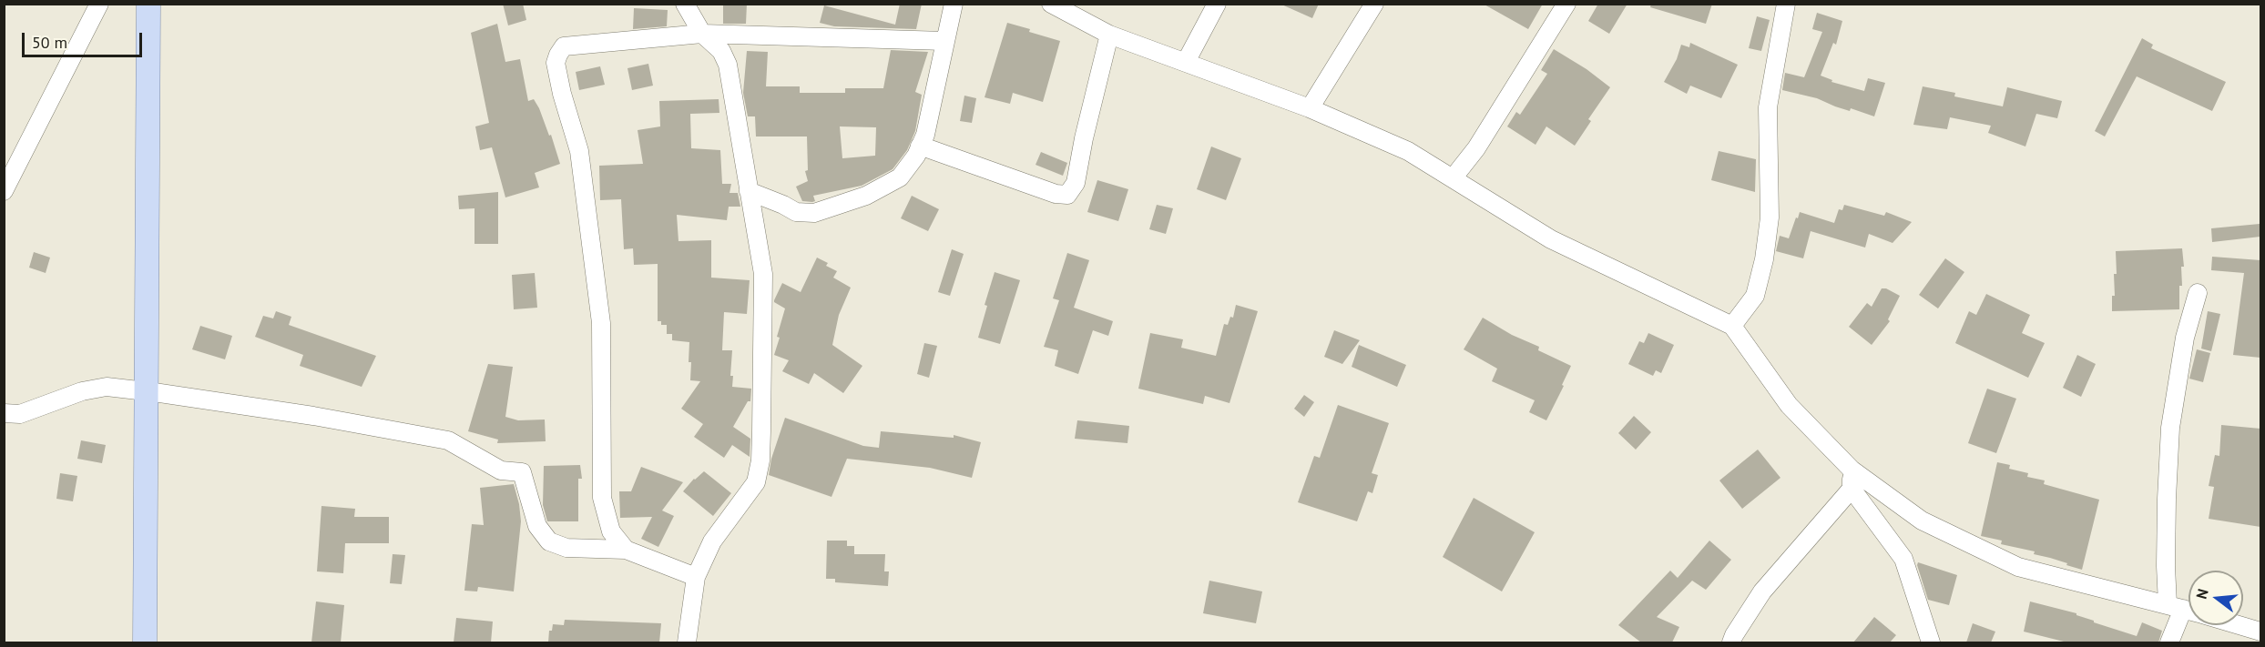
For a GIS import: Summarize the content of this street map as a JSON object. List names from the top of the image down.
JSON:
{
  "scale_bar": "50 m",
  "north": "left"
}
